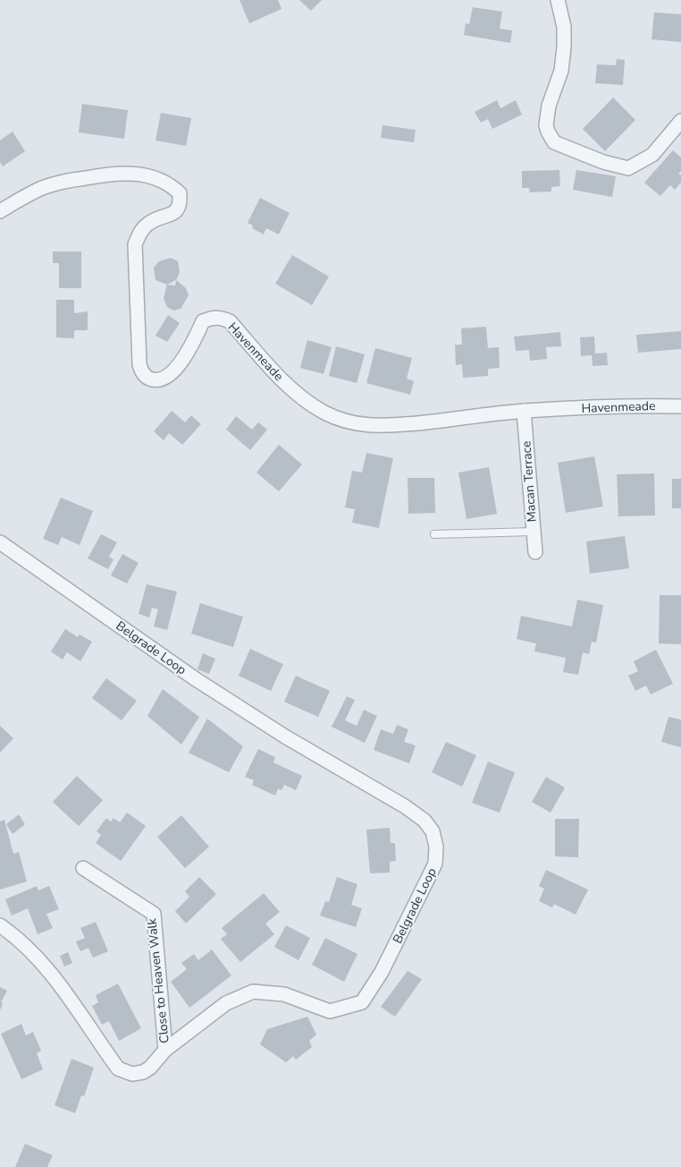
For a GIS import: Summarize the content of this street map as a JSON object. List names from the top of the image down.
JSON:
{
  "streets": {
    "street": [
      "Havenmeade",
      "Macan Terrace",
      "Belgrade Loop",
      "Close to Heaven Walk"
    ]
  },
  "crossings": [
    ["Havenmeade", "Macan Terrace"],
    ["Belgrade Loop", "Close to Heaven Walk"]
  ]
}
